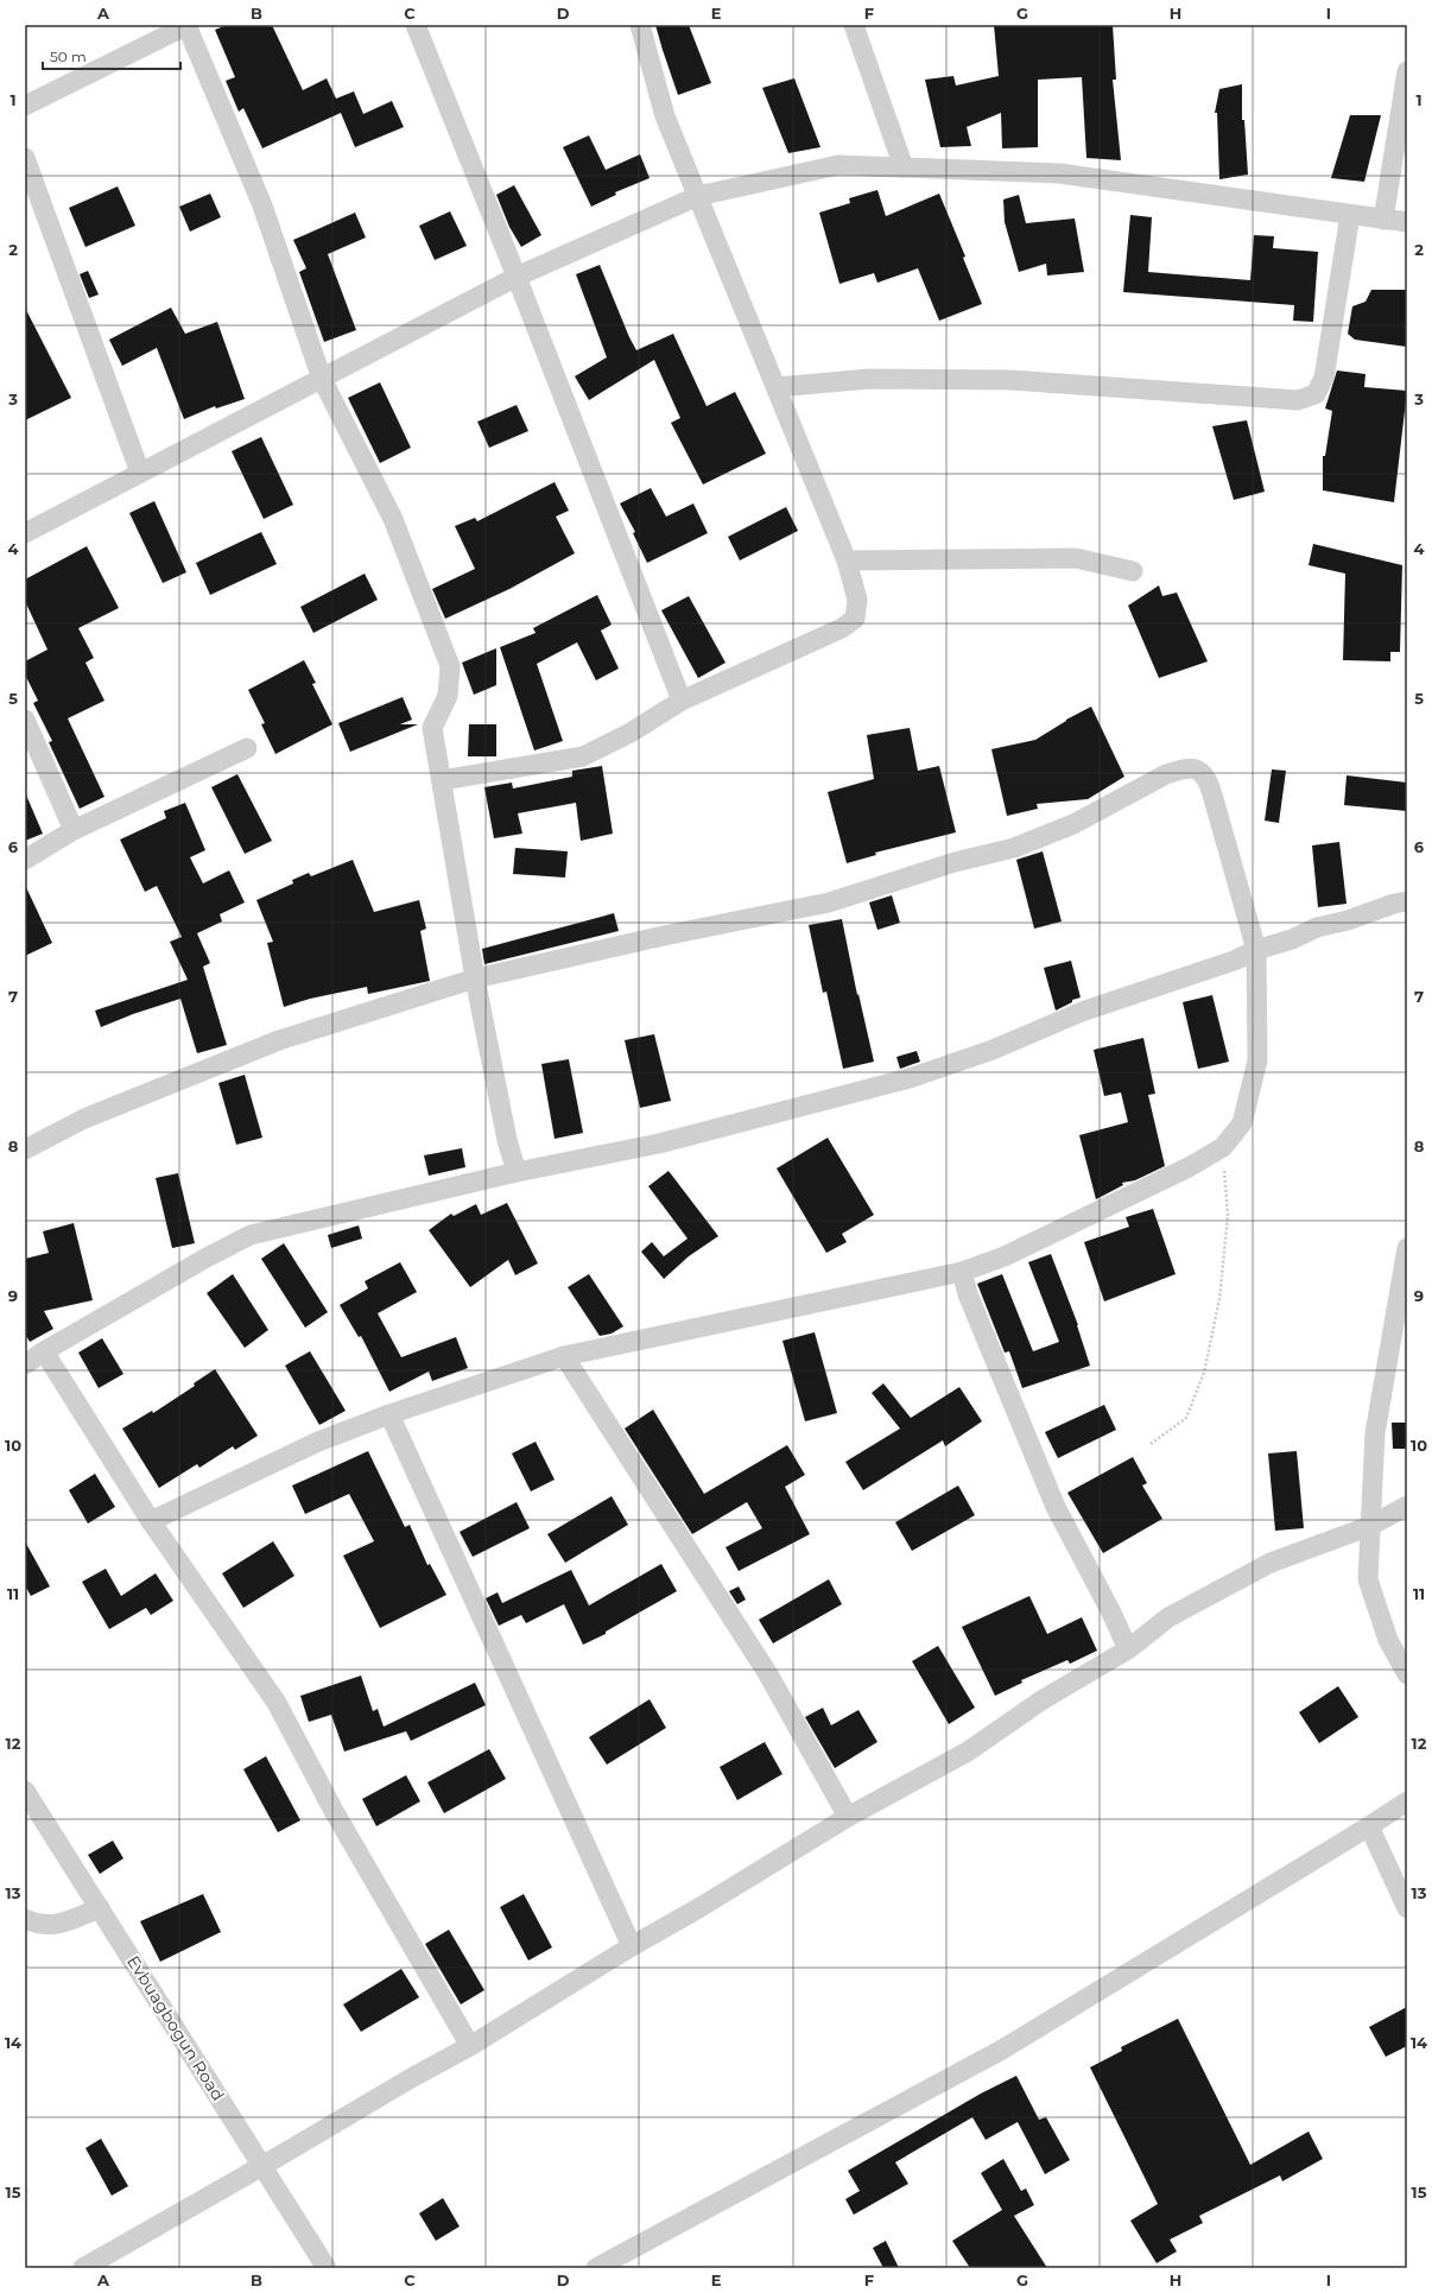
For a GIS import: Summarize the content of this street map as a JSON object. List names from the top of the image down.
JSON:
{
  "streets": {
    "street": ["Evbuagbogun Road"]
  },
  "scale_bar": "50 m",
  "grid": {
    "columns": [
      "A",
      "B",
      "C",
      "D",
      "E",
      "F",
      "G",
      "H",
      "I"
    ],
    "rows": [
      "1",
      "2",
      "3",
      "4",
      "5",
      "6",
      "7",
      "8",
      "9",
      "10",
      "11",
      "12",
      "13",
      "14",
      "15"
    ]
  }
}
